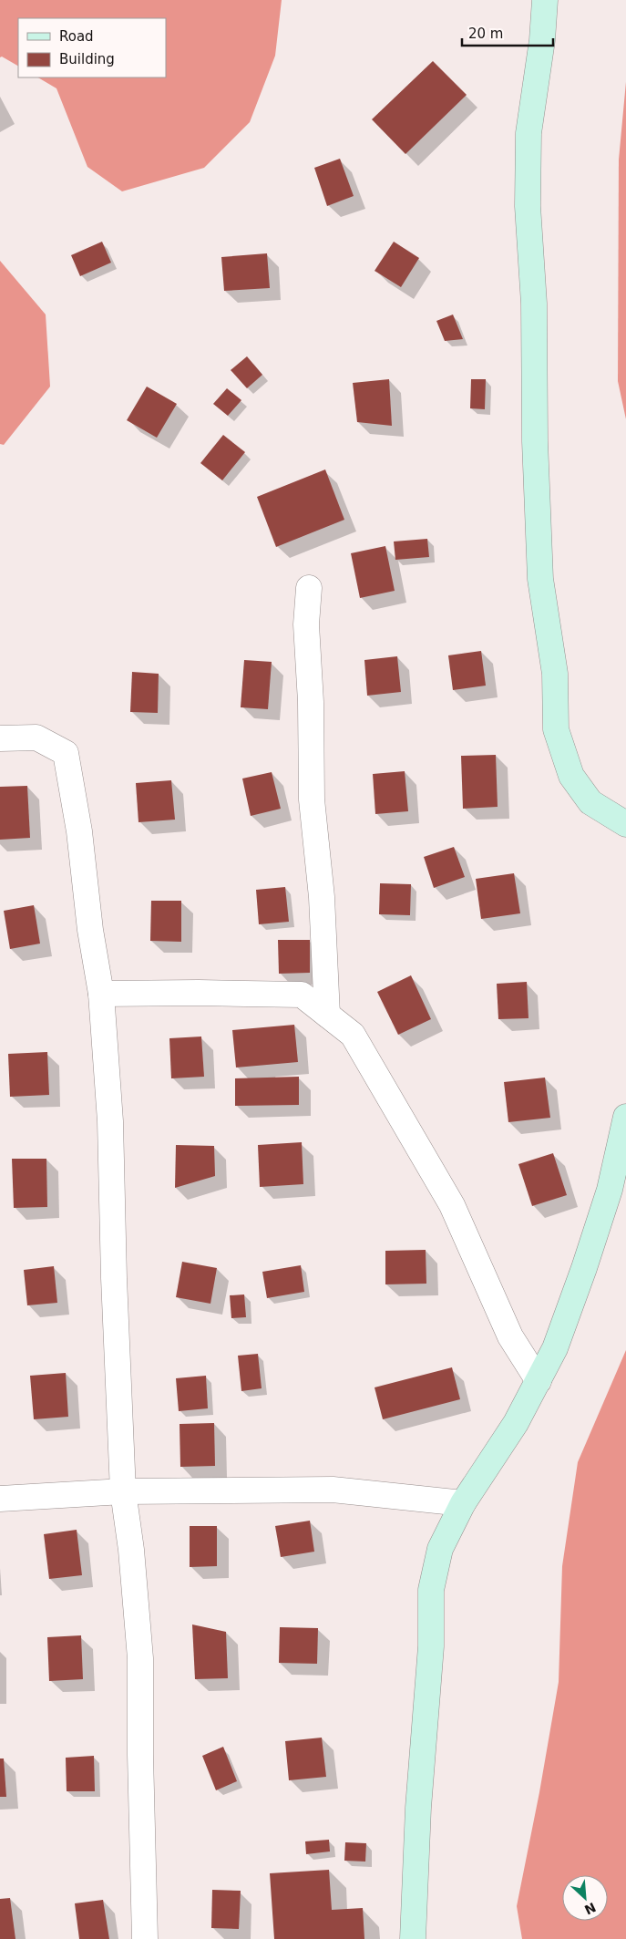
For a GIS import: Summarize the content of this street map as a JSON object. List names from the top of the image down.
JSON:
{
  "legend": ["Road", "Building"],
  "scale_bar": "20 m",
  "north": "bottom right"
}
